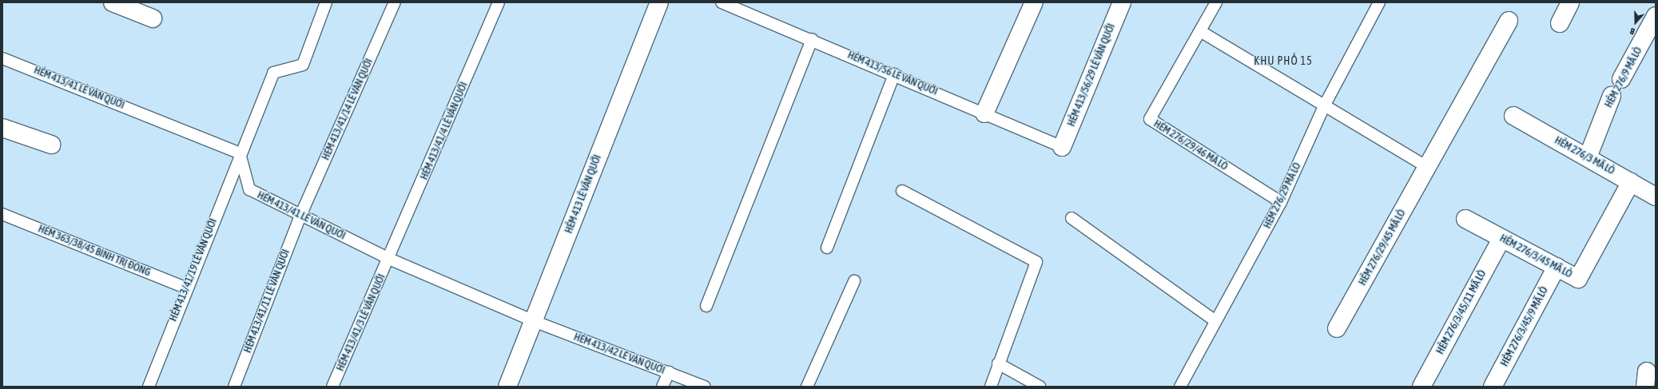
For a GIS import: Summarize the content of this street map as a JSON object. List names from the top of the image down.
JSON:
{
  "streets": {
    "street": [
      "HẺM 413/56/29 LÊ VĂN QUỚI",
      "HẺM 276/9 MÃ LÒ",
      "HẺM 276/3 MÃ LÒ",
      "HẺM 413 LÊ VĂN QUỚI",
      "HẺM 276/29/45 MÃ LÒ",
      "HẺM 276/3/45 MÃ LÒ",
      "HẺM 276/3/45/11 MÃ LÒ",
      "HẺM 276/3/45/9 MÃ LÒ"
    ],
    "lane": [
      "HẺM 413/56 LÊ VĂN QUỚI",
      "HẺM 413/41 LÊ VĂN QUỚI",
      "HẺM 413/41/14 LÊ VĂN QUỚI",
      "HẺM 413/41/4 LÊ VĂN QUỚI",
      "HẺM 276/29/46 MÃ LÒ",
      "HẺM 276/29 MÃ LÒ",
      "HẺM 363/38/45 BÌNH TRỊ ĐÔNG",
      "HẺM 413/41/19 LÊ VĂN QUỚI",
      "HẺM 413/41/11 LÊ VĂN QUỚI",
      "HẺM 413/41/3 LÊ VĂN QUỚI",
      "HẺM 413/42 LÊ VĂN QUỚI"
    ]
  },
  "crossings": [
    ["HẺM 413/56 LÊ VĂN QUỚI", "HẺM 413/56/29 LÊ VĂN QUỚI"],
    ["HẺM 276/9 MÃ LÒ", "HẺM 276/3 MÃ LÒ"],
    ["HẺM 413/41 LÊ VĂN QUỚI", "HẺM 413/41/14 LÊ VĂN QUỚI"],
    ["HẺM 413/41 LÊ VĂN QUỚI", "HẺM 413/41/4 LÊ VĂN QUỚI"],
    ["HẺM 413/41 LÊ VĂN QUỚI", "HẺM 413 LÊ VĂN QUỚI"],
    ["HẺM 413/41 LÊ VĂN QUỚI", "HẺM 413/41/19 LÊ VĂN QUỚI"],
    ["HẺM 413/41 LÊ VĂN QUỚI", "HẺM 413/41/11 LÊ VĂN QUỚI"],
    ["HẺM 413/41 LÊ VĂN QUỚI", "HẺM 413/41/3 LÊ VĂN QUỚI"],
    ["HẺM 413/41 LÊ VĂN QUỚI", "HẺM 413/42 LÊ VĂN QUỚI"],
    ["HẺM 413/41/14 LÊ VĂN QUỚI", "HẺM 413/41/11 LÊ VĂN QUỚI"],
    ["HẺM 413/41/4 LÊ VĂN QUỚI", "HẺM 413/41/3 LÊ VĂN QUỚI"],
    ["HẺM 276/29/46 MÃ LÒ", "HẺM 276/29 MÃ LÒ"],
    ["HẺM 276/3 MÃ LÒ", "HẺM 276/3/45 MÃ LÒ"],
    ["HẺM 413 LÊ VĂN QUỚI", "HẺM 413/42 LÊ VĂN QUỚI"],
    ["HẺM 363/38/45 BÌNH TRỊ ĐÔNG", "HẺM 413/41/19 LÊ VĂN QUỚI"],
    ["HẺM 276/3/45 MÃ LÒ", "HẺM 276/3/45/11 MÃ LÒ"],
    ["HẺM 276/3/45 MÃ LÒ", "HẺM 276/3/45/9 MÃ LÒ"]
  ],
  "districts": ["KHU PHỐ 15"],
  "north": "bottom"
}
